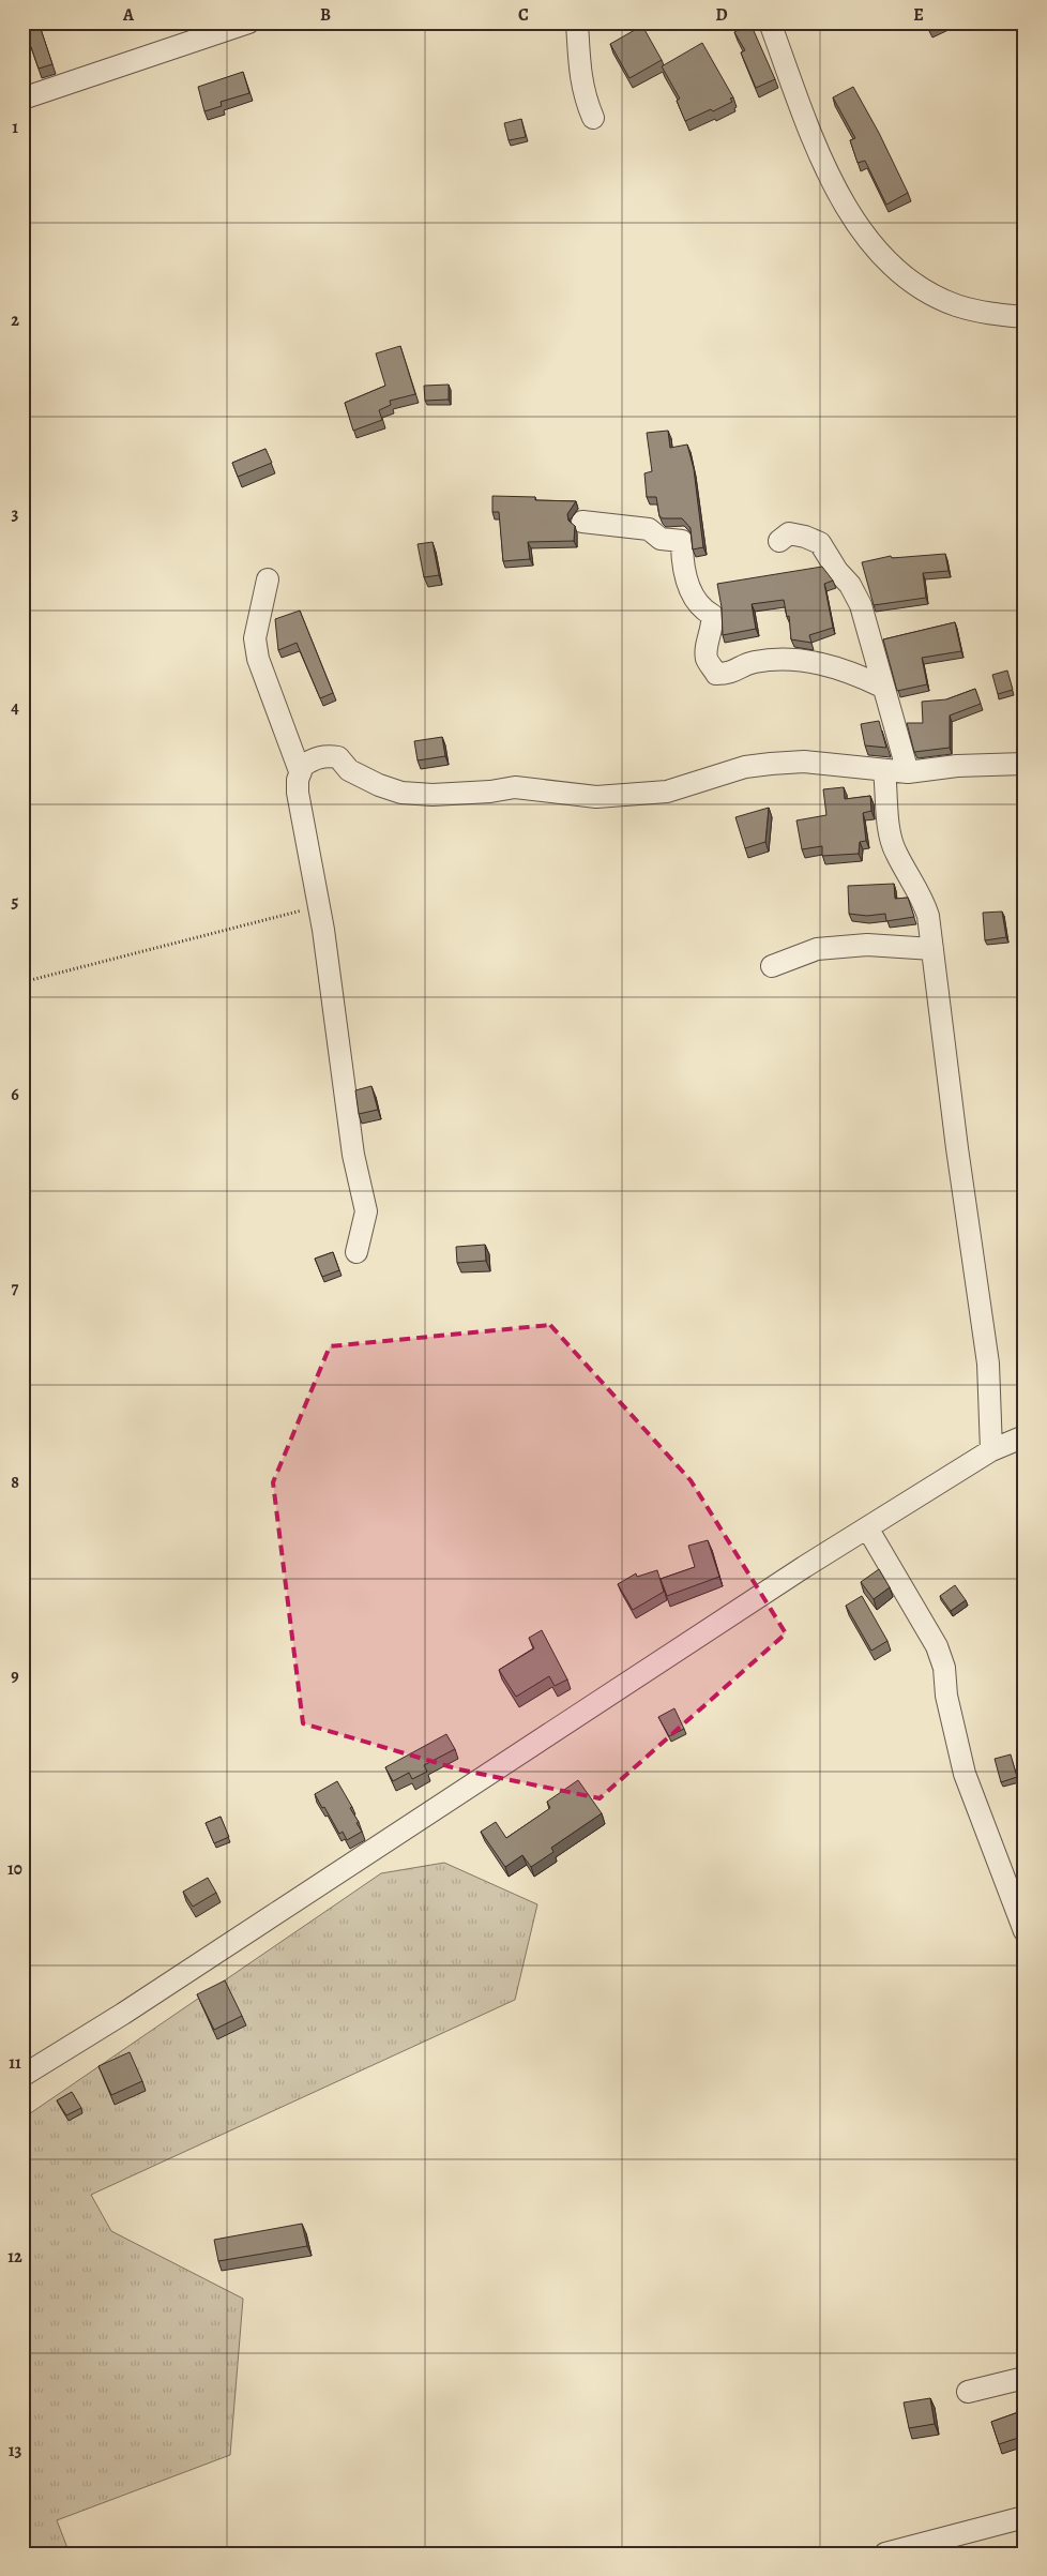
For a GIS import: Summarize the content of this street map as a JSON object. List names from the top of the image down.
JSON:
{
  "grid": {
    "columns": [
      "A",
      "B",
      "C",
      "D",
      "E"
    ],
    "rows": [
      "1",
      "2",
      "3",
      "4",
      "5",
      "6",
      "7",
      "8",
      "9",
      "10",
      "11",
      "12",
      "13"
    ]
  }
}
